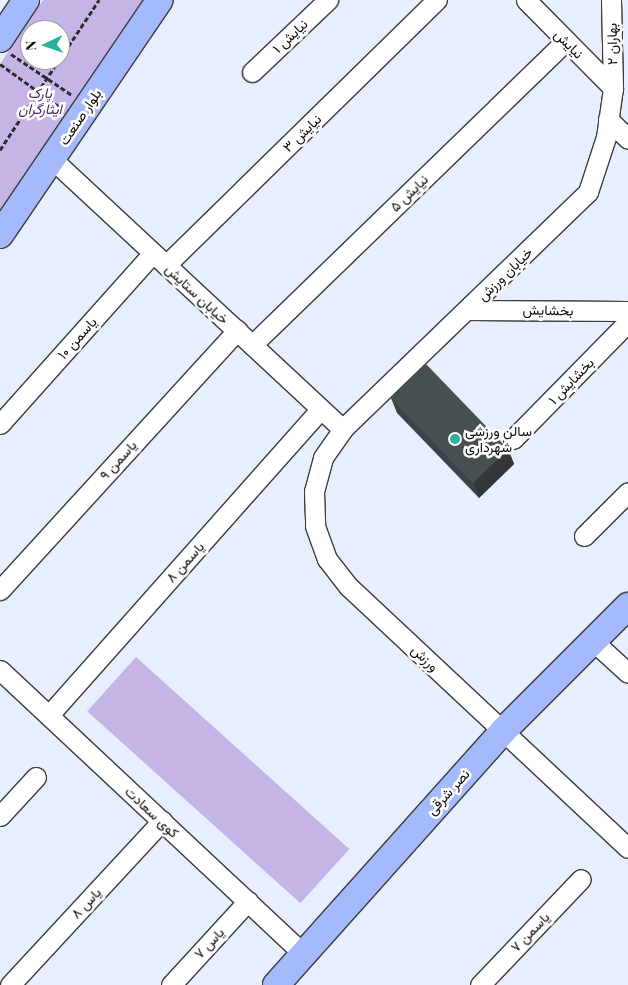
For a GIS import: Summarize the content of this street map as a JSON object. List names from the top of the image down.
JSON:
{
  "streets": {
    "street": [
      "نیایش ۱",
      "نیایش",
      "بهاران ۲",
      "بلوار صنعت",
      "نیایش ۳",
      "نیایش ۵",
      "خیابان ورزش",
      "خیابان ستایش",
      "بخشایش",
      "یاسمن ۱۰",
      "بخشایش ۱",
      "یاسمن ۹",
      "یاسمن ۸",
      "ورزش",
      "نصر شرقی",
      "کوی سعادت",
      "یاس ۸",
      "یاسمن ۷",
      "یاس ۷"
    ]
  },
  "crossings": [
    ["نیایش", "بهاران ۲"],
    ["نیایش", "نیایش ۵"],
    ["نیایش", "خیابان ورزش"],
    ["بهاران ۲", "خیابان ورزش"],
    ["بلوار صنعت", "خیابان ستایش"],
    ["نیایش ۳", "خیابان ستایش"],
    ["نیایش ۳", "یاسمن ۱۰"],
    ["نیایش ۵", "خیابان ستایش"],
    ["خیابان ورزش", "خیابان ستایش"],
    ["خیابان ورزش", "بخشایش"],
    ["خیابان ورزش", "ورزش"],
    ["خیابان ستایش", "یاسمن ۱۰"],
    ["خیابان ستایش", "یاسمن ۹"],
    ["خیابان ستایش", "یاسمن ۸"],
    ["خیابان ستایش", "ورزش"],
    ["یاسمن ۸", "کوی سعادت"],
    ["ورزش", "نصر شرقی"],
    ["نصر شرقی", "کوی سعادت"],
    ["کوی سعادت", "یاس ۸"],
    ["کوی سعادت", "یاس ۷"]
  ],
  "parks": ["پارک ایثارگران"],
  "places": ["سالن ورزشی شهرداری"],
  "north": "left"
}
